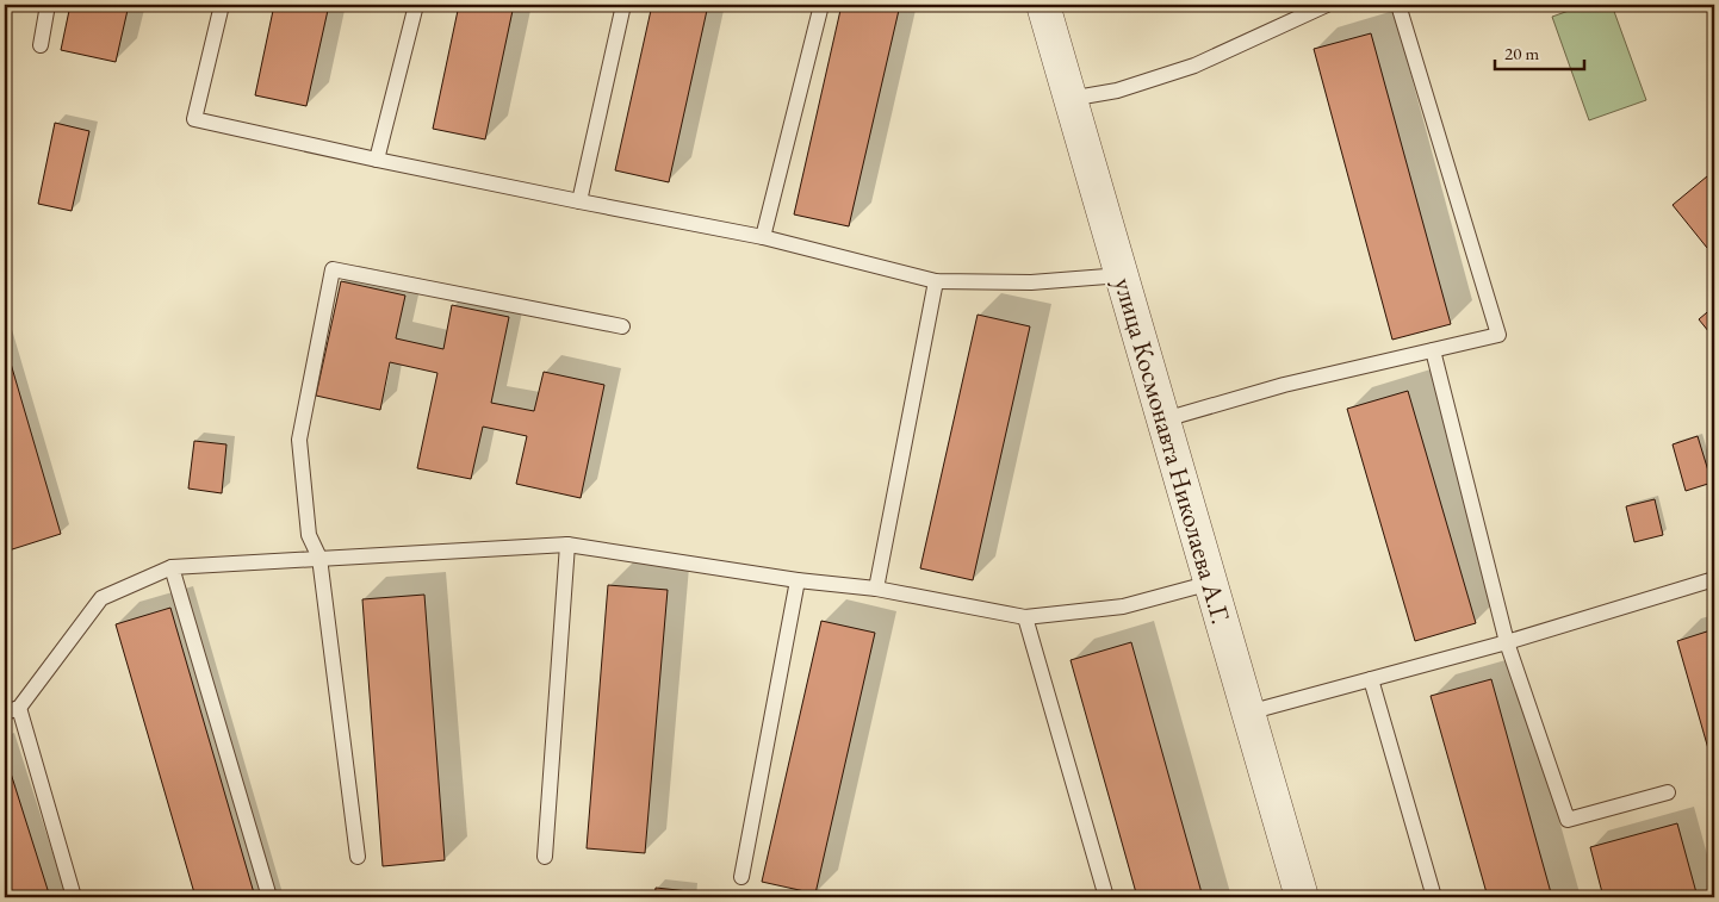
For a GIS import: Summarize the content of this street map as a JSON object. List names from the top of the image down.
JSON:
{
  "streets": {
    "street": ["улица Космонавта Николаева А.Г."]
  },
  "scale_bar": "20 m"
}
